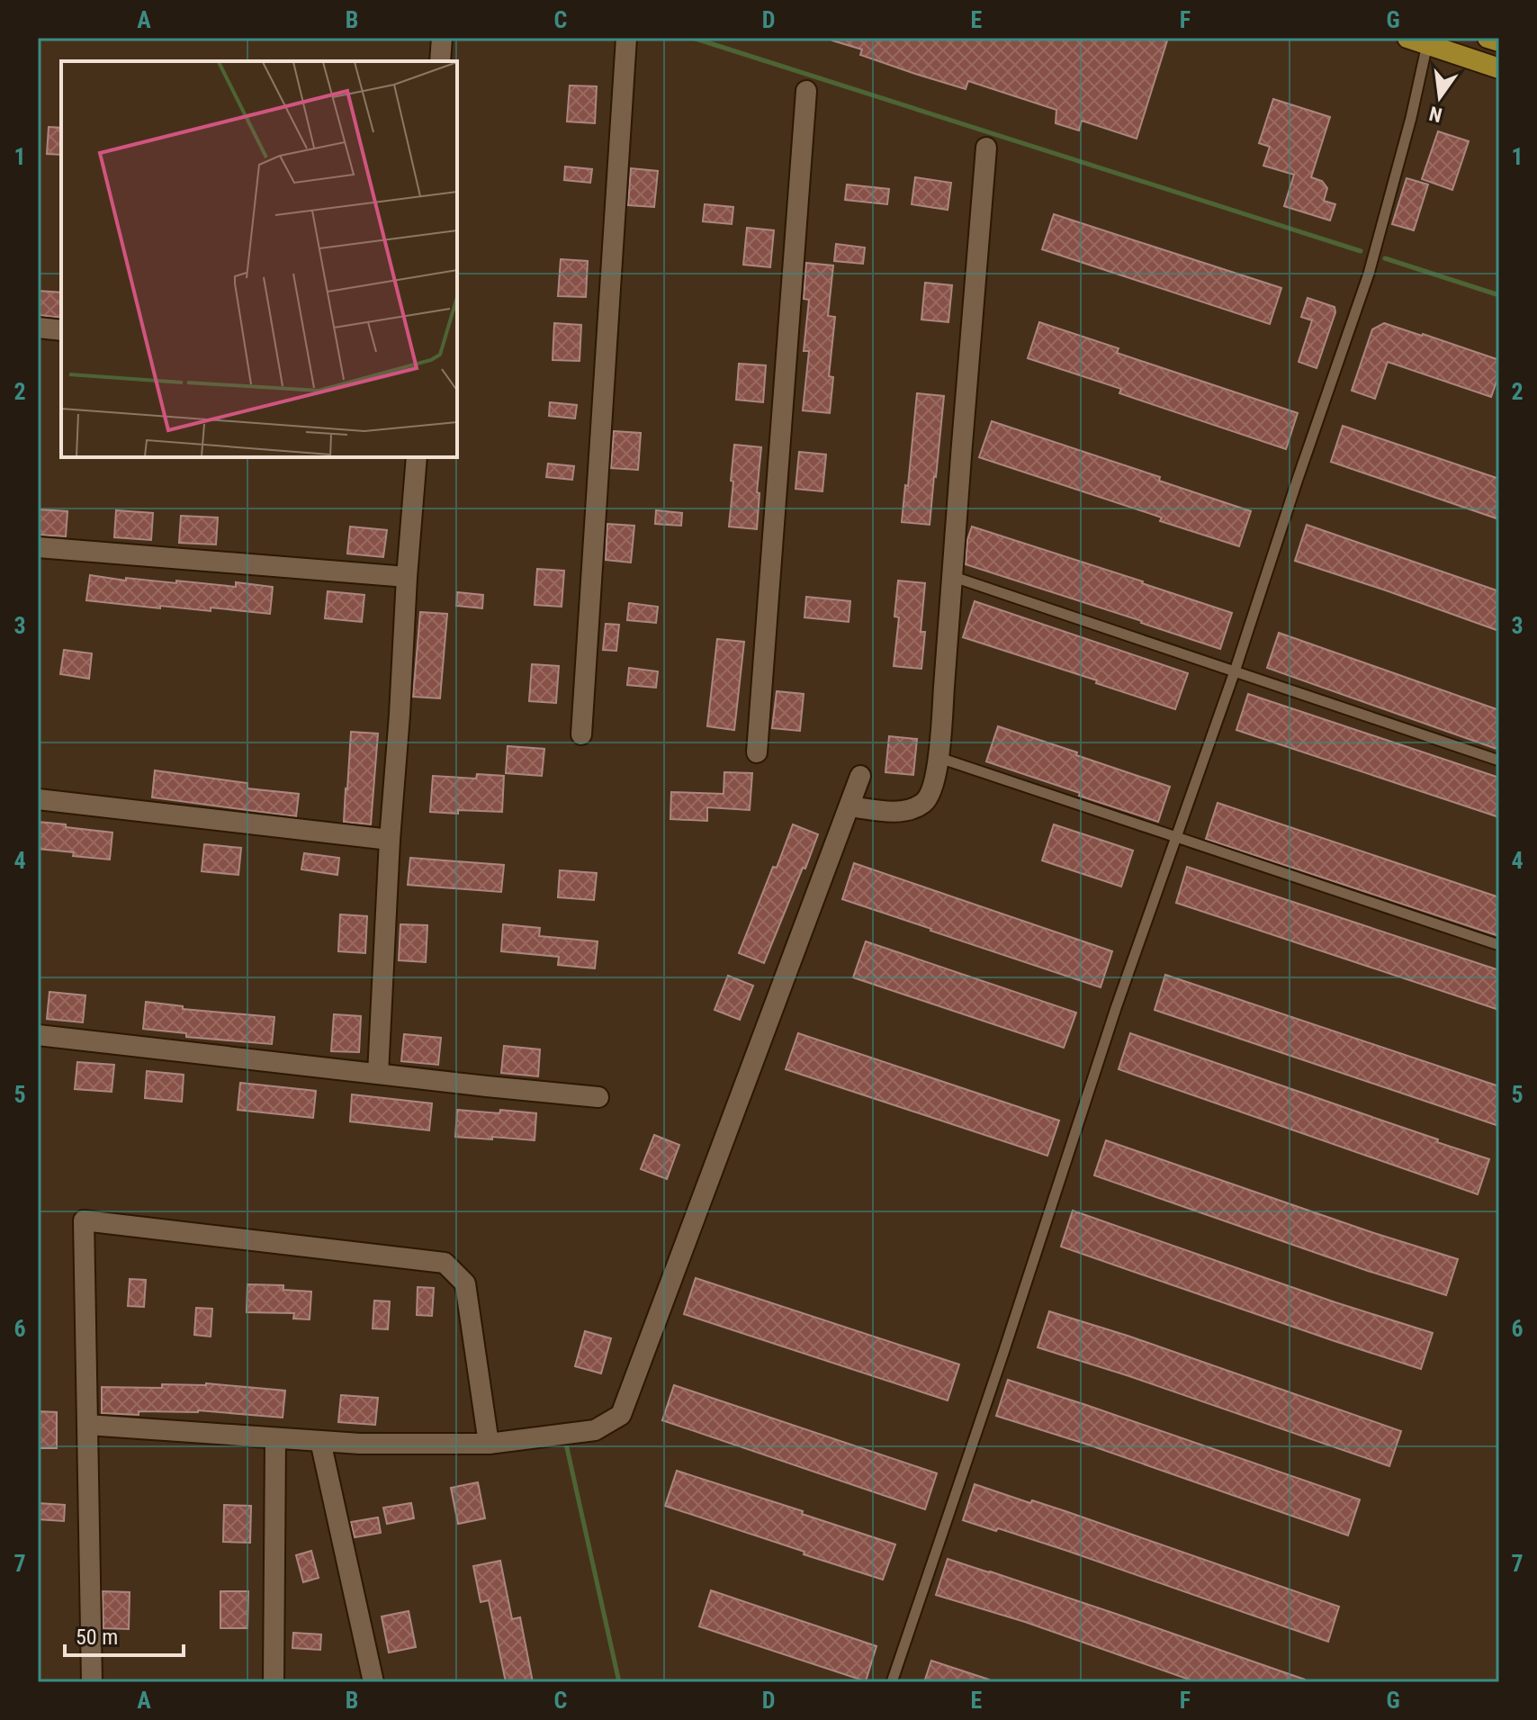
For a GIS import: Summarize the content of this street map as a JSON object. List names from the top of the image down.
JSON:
{
  "scale_bar": "50 m",
  "north": "bottom",
  "grid": {
    "columns": [
      "A",
      "B",
      "C",
      "D",
      "E",
      "F",
      "G"
    ],
    "rows": [
      "1",
      "2",
      "3",
      "4",
      "5",
      "6",
      "7"
    ]
  }
}
